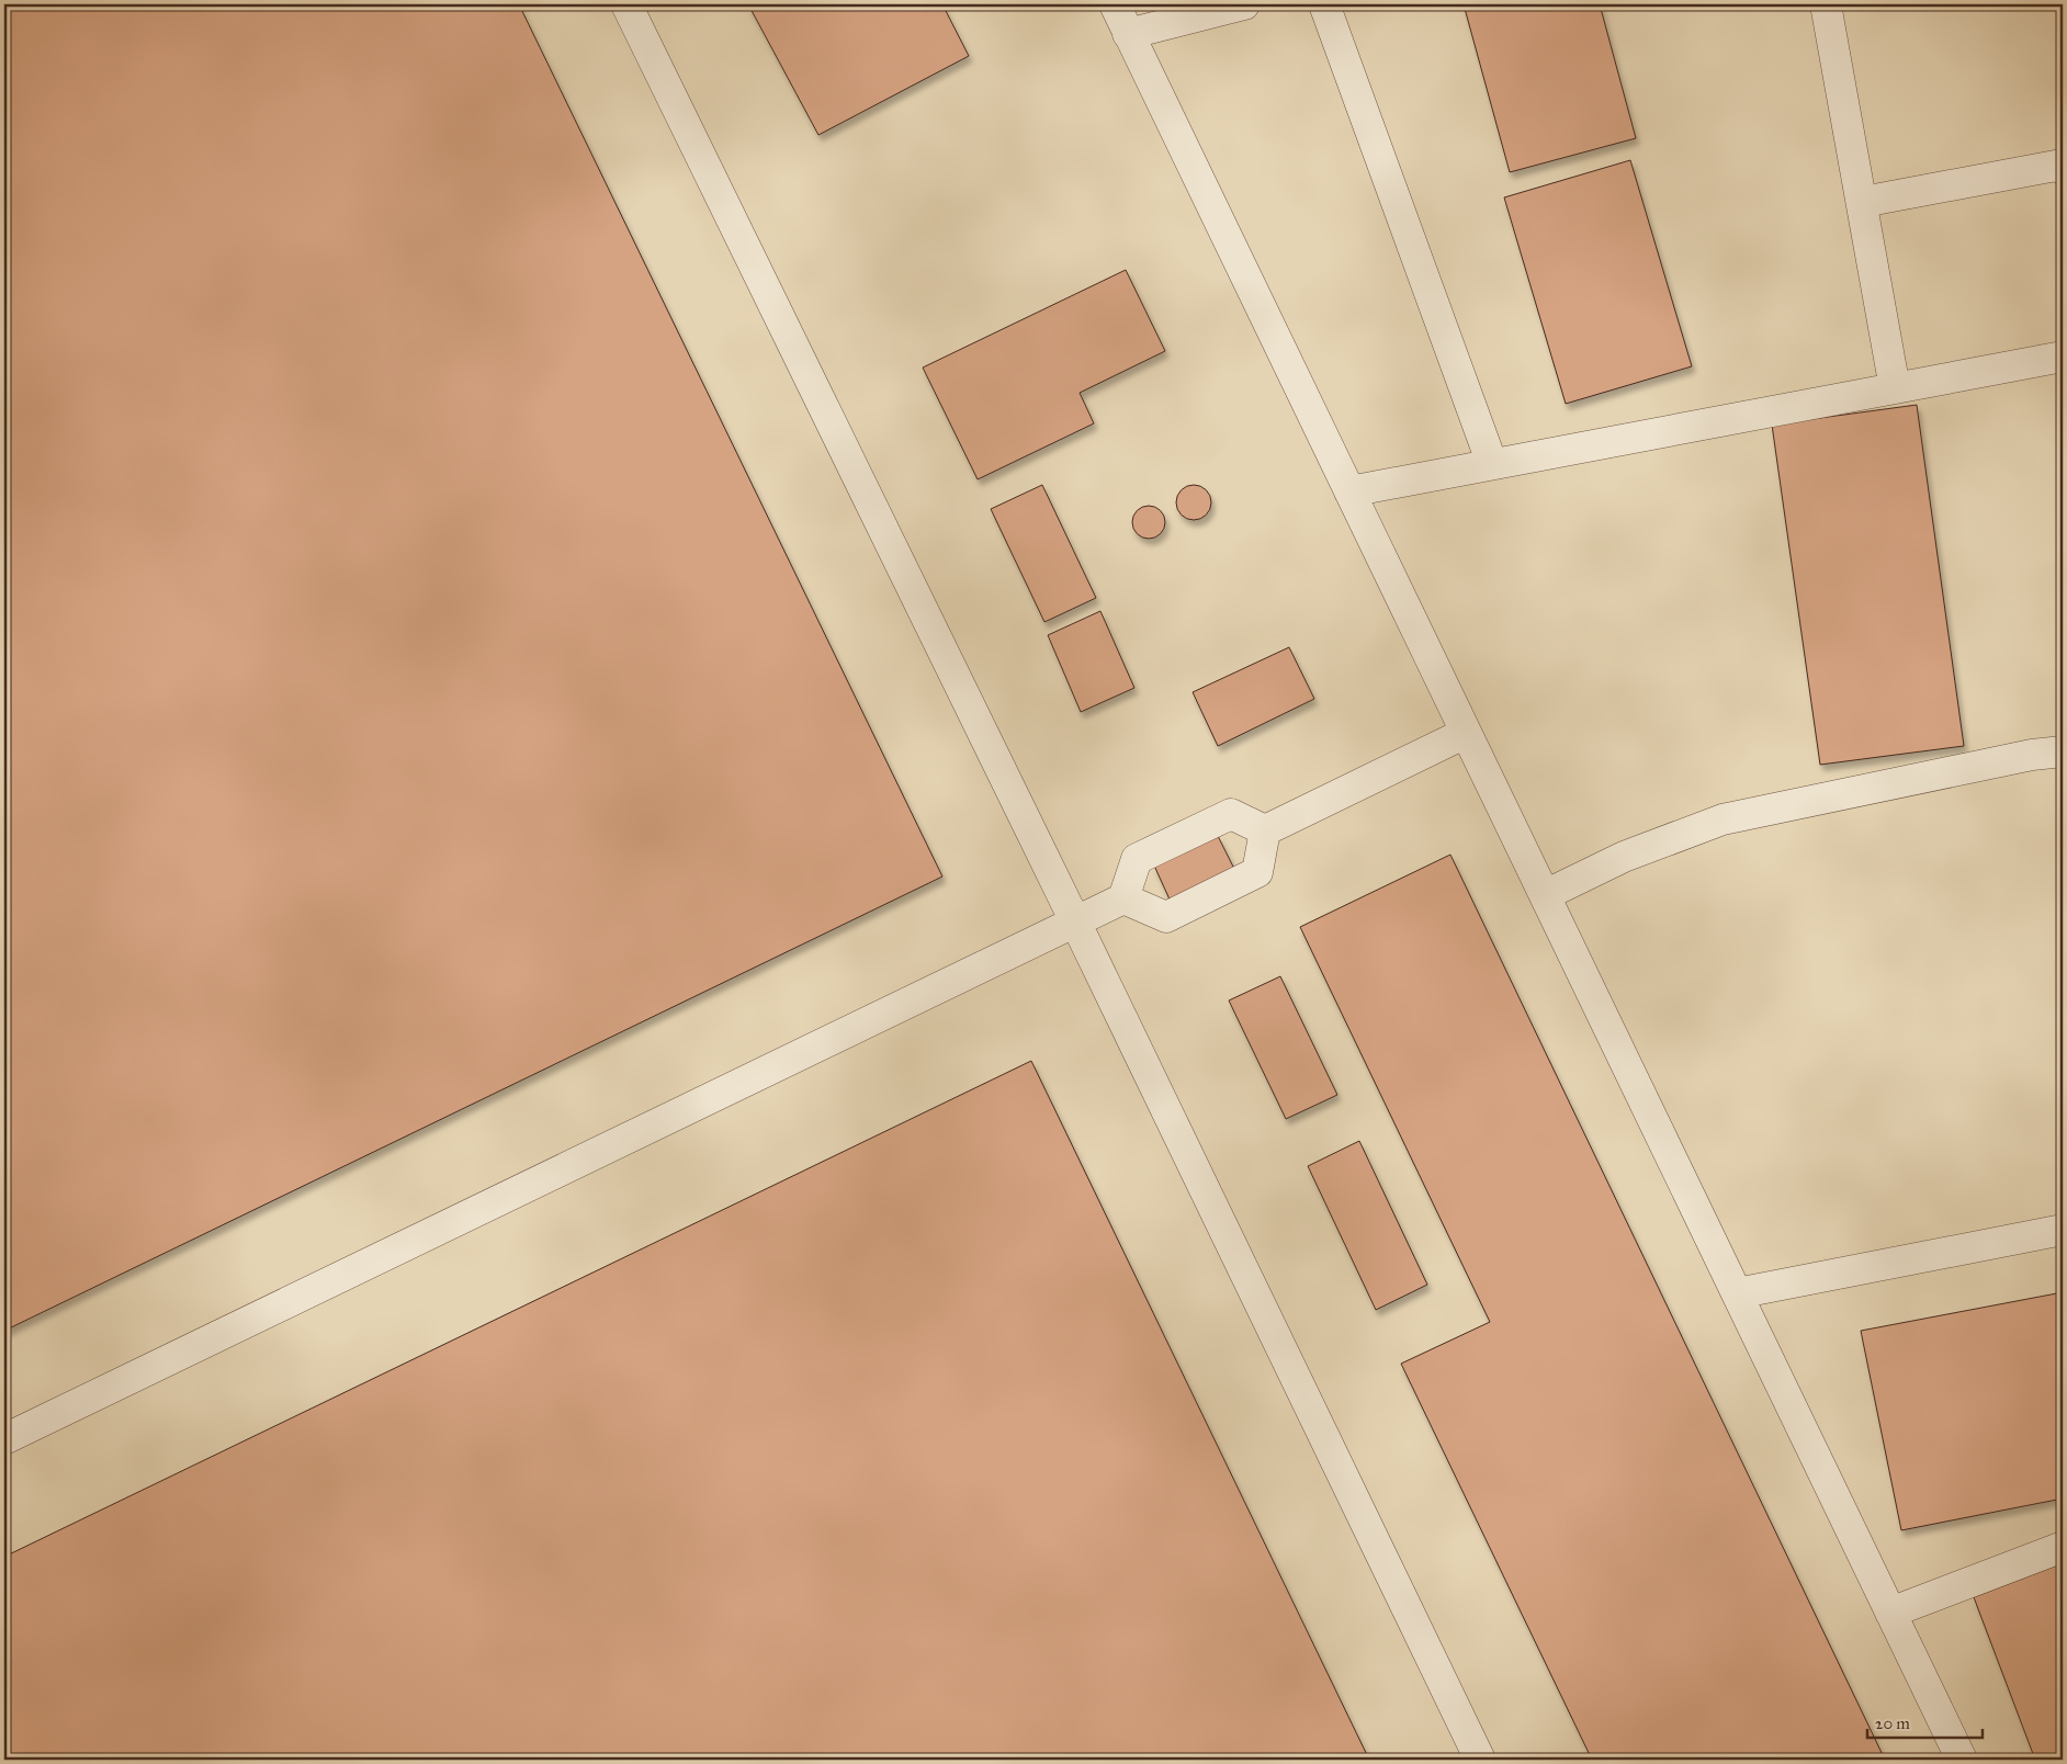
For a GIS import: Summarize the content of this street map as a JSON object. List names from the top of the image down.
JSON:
{
  "scale_bar": "20 m"
}
